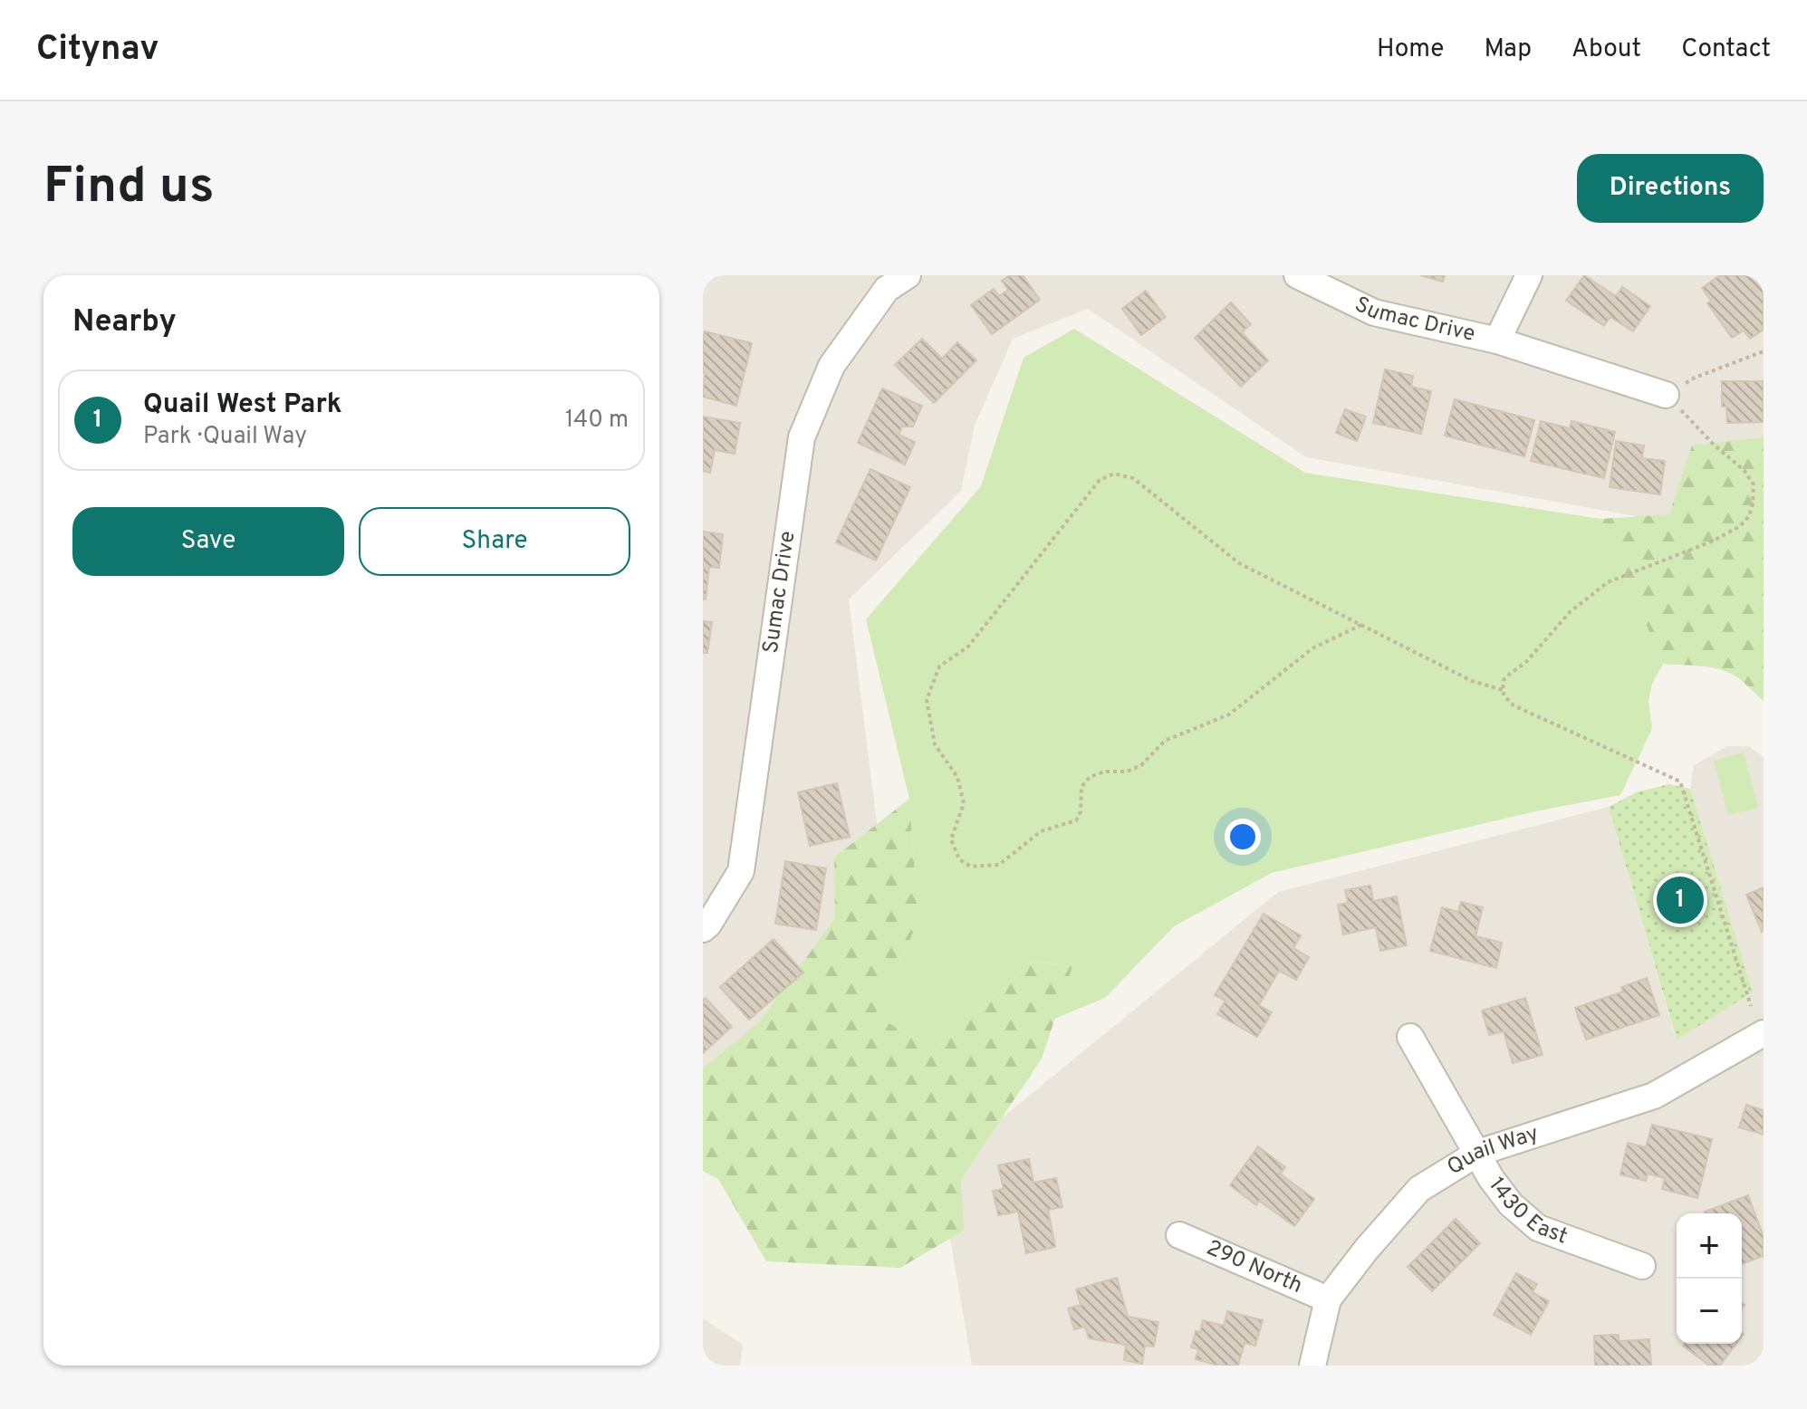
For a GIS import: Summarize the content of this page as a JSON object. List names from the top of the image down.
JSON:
{
  "streets": {
    "street": [
      "Sumac Drive",
      "Quail Way",
      "1430 East",
      "290 North"
    ]
  },
  "crossings": [
    ["Quail Way", "1430 East"],
    ["Quail Way", "290 North"]
  ],
  "page": {
    "header": "Citynav",
    "nav": [
      "Home",
      "Map",
      "About",
      "Contact"
    ],
    "buttons": [
      "Directions",
      ["Save", "Share"]
    ],
    "title": "Find us",
    "heading": "Nearby",
    "list": [
      {
        "mark": "1",
        "name": "Quail West Park",
        "note": "Park · Quail Way",
        "value": "140 m"
      }
    ],
    "pins": "1",
    "map_buttons": ["+", "−"]
  }
}
